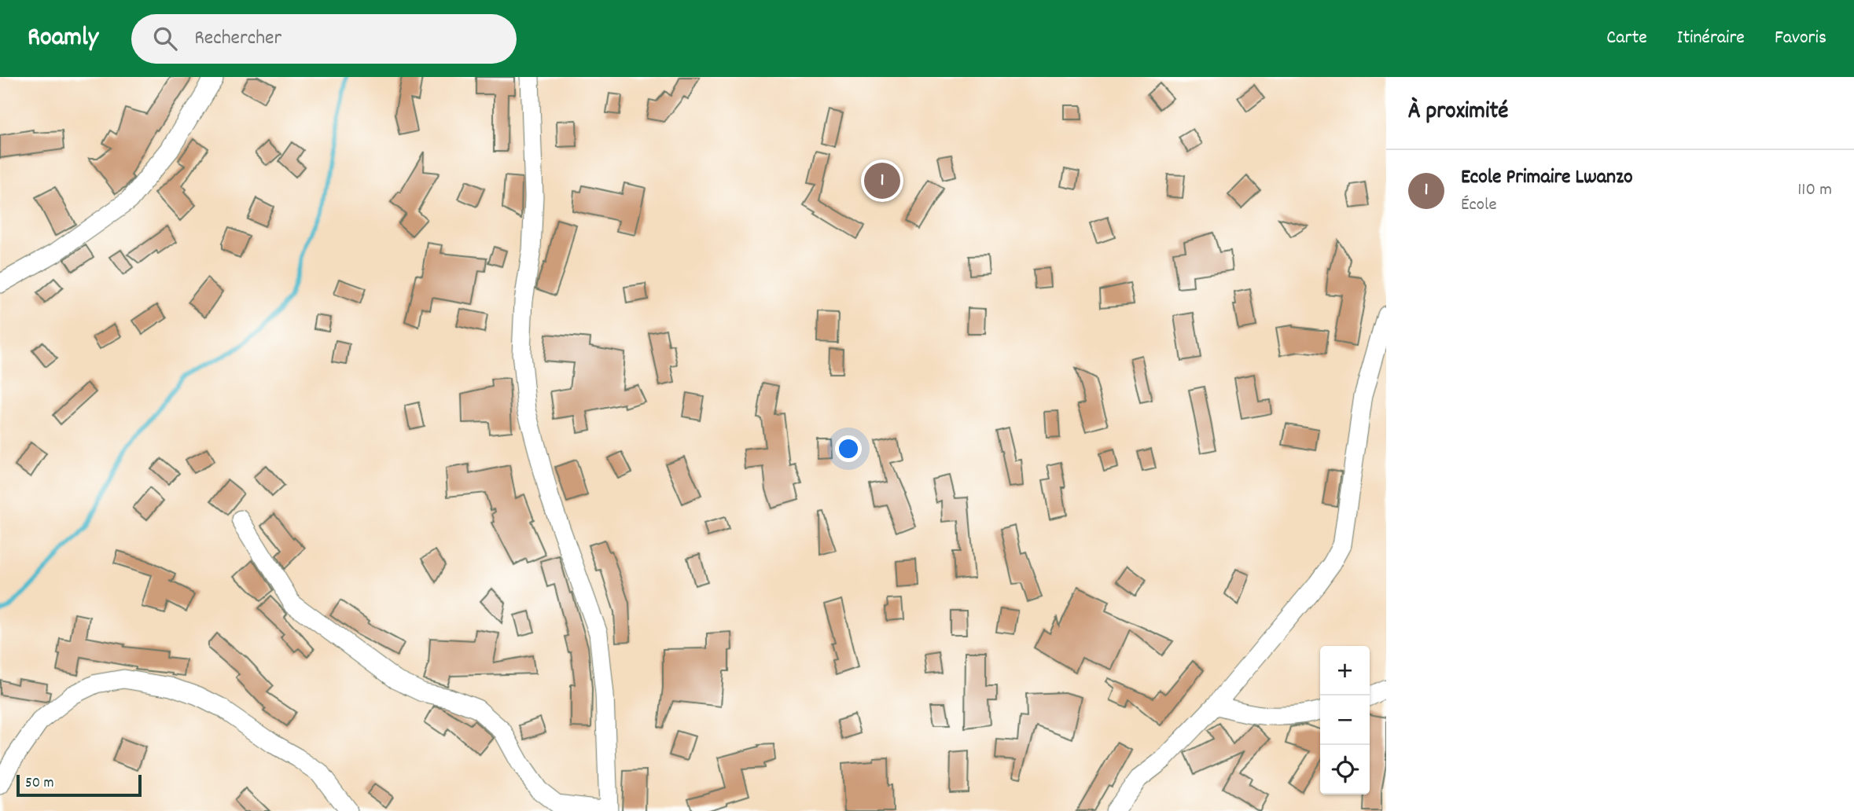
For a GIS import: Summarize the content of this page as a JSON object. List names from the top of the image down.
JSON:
{
  "scale_bar": "50 m",
  "page": {
    "header": "Roamly",
    "search": "Rechercher",
    "nav": ["Carte", "Itinéraire", "Favoris"],
    "heading": "À proximité",
    "list": [
      {
        "mark": "1",
        "name": "Ecole Primaire Lwanzo",
        "note": "École",
        "value": "110 m"
      }
    ],
    "pins": "1",
    "map_buttons": ["+", "−"],
    "scale": "50 m"
  }
}
